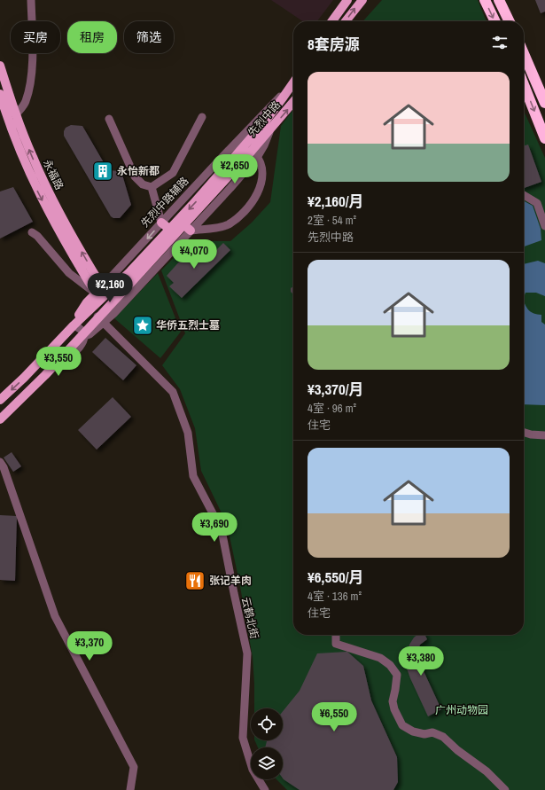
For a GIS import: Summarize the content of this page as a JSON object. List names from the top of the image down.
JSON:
{
  "streets": {
    "main road": ["先烈中路", "永福路"],
    "street": ["先烈中路辅路", "云鹤北街"]
  },
  "crossings": [
    ["先烈中路", "永福路"],
    ["先烈中路", "先烈中路辅路"],
    ["先烈中路", "云鹤北街"],
    ["永福路", "先烈中路辅路"]
  ],
  "parks": ["广州动物园"],
  "places": {
    "building": ["永怡新都"],
    "place": ["华侨五烈士墓"],
    "restaurant": ["张记羊肉"]
  },
  "page": {
    "chip": ["买房", "租房", "筛选"],
    "heading": "8套房源",
    "list": [
      {
        "name": "¥2,160/月",
        "note": "2室 · 54 m² · 先烈中路"
      },
      {
        "name": "¥3,370/月",
        "note": "4室 · 96 m² · 住宅"
      },
      {
        "name": "¥6,550/月",
        "note": "4室 · 136 m² · 住宅"
      }
    ],
    "price": [
      "¥2,650",
      "¥4,070",
      "¥2,160",
      "¥3,550",
      "¥3,690",
      "¥3,370",
      "¥3,380",
      "¥6,550"
    ]
  }
}
